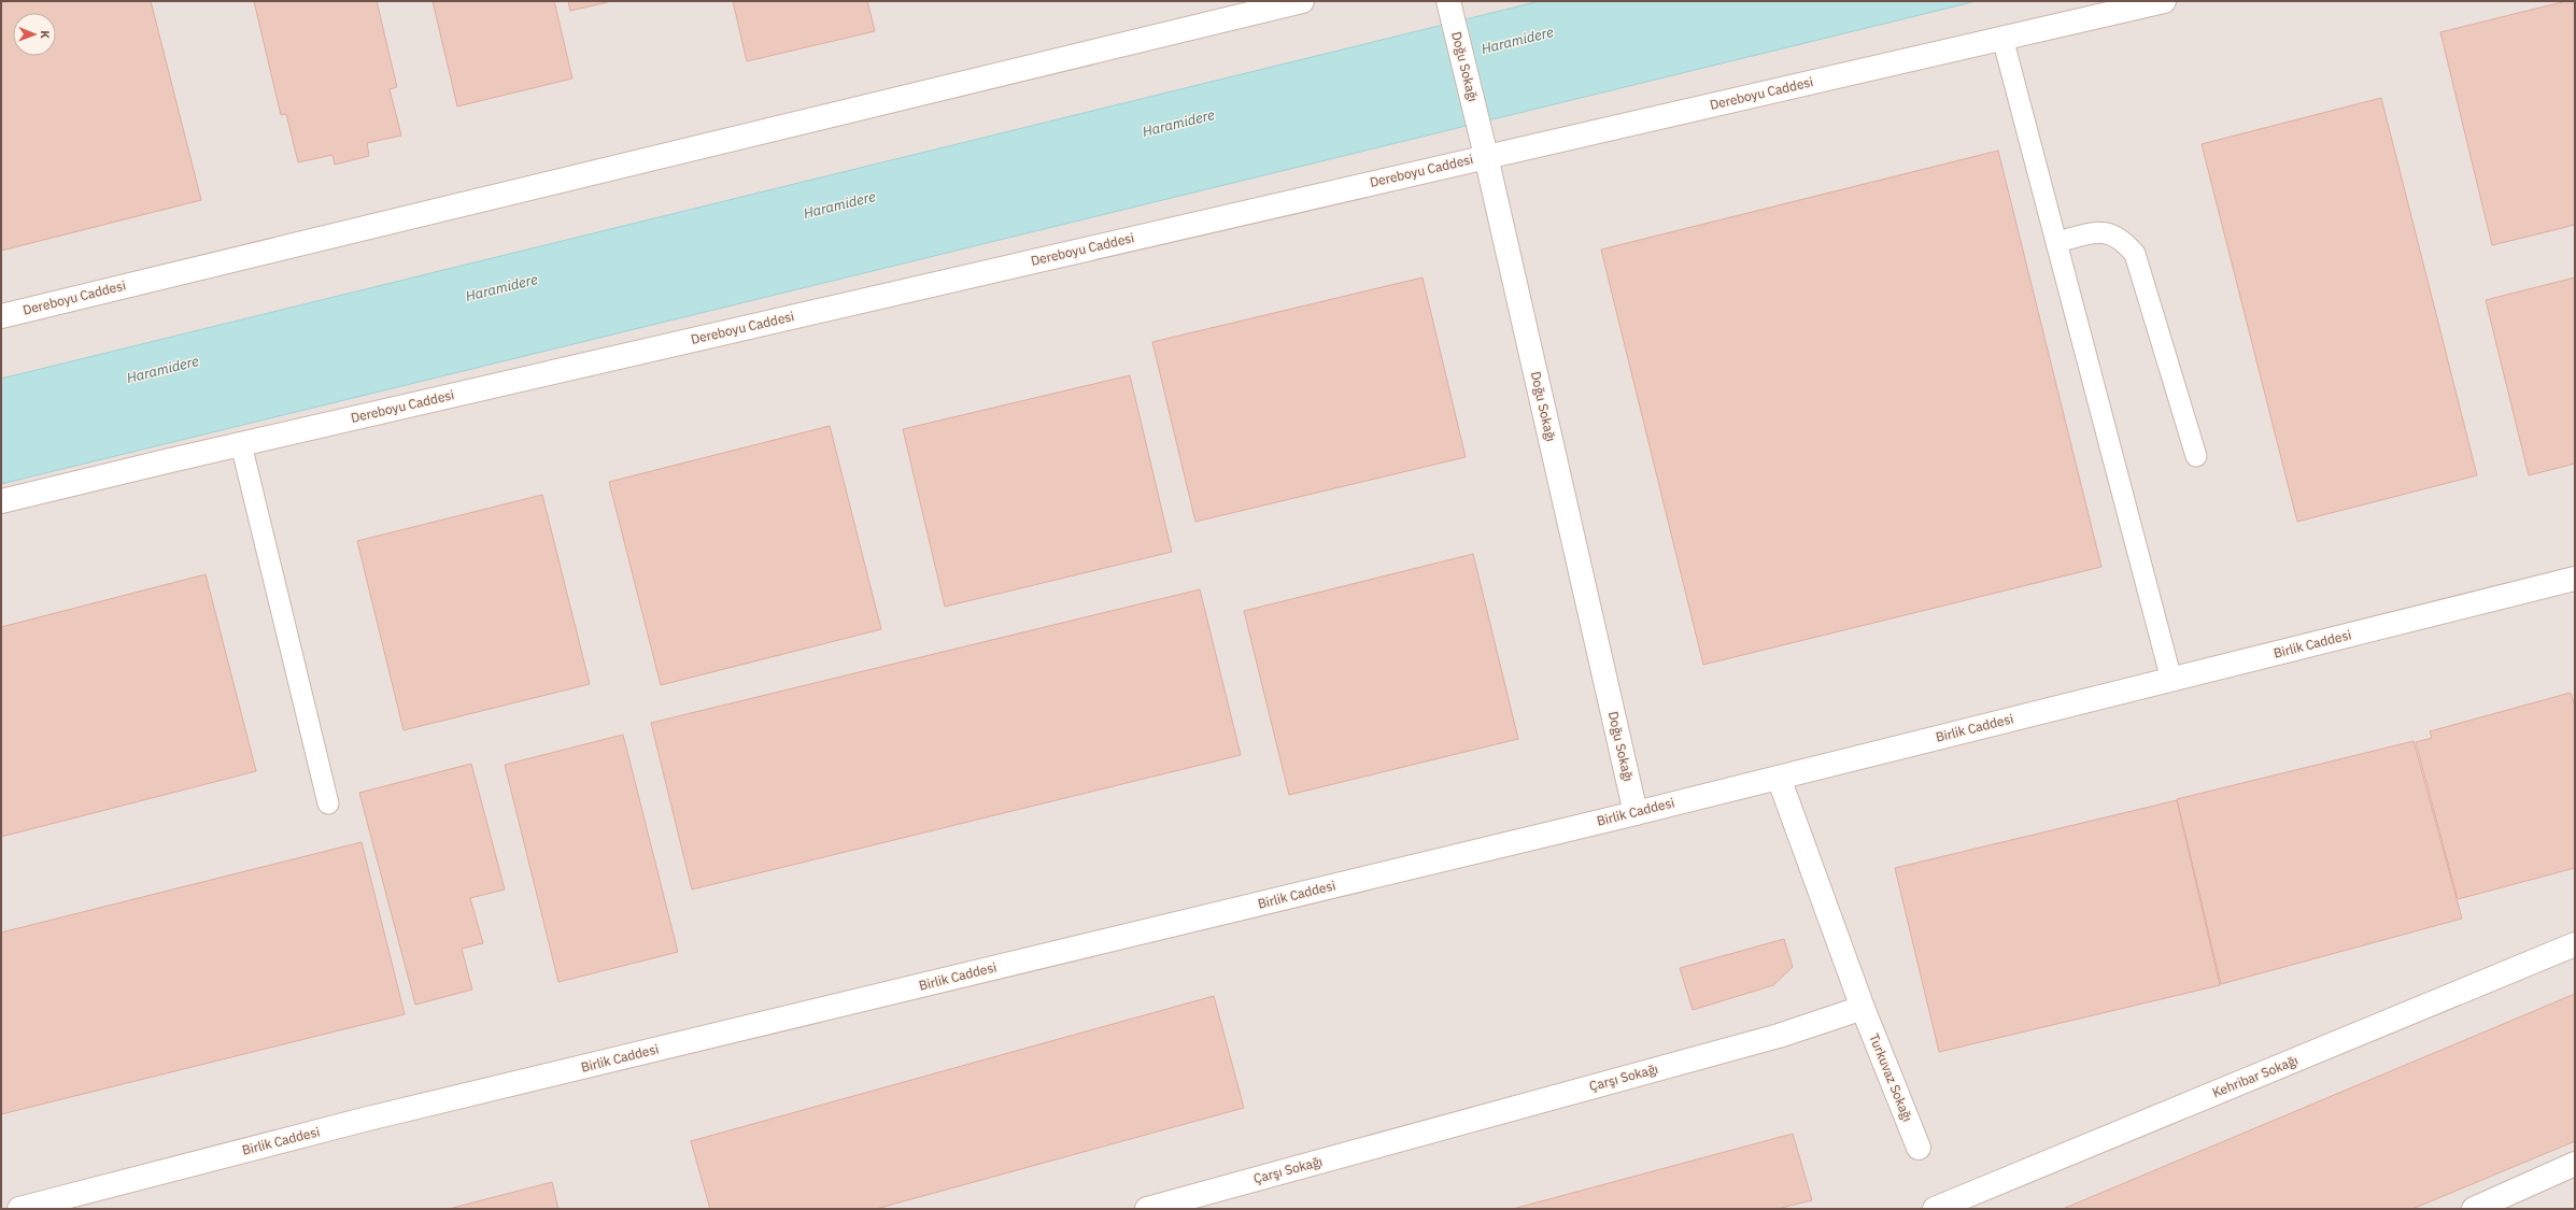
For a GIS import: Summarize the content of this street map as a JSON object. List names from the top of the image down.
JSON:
{
  "streets": {
    "street": [
      "Doğu Sokağı",
      "Dereboyu Caddesi",
      "Birlik Caddesi",
      "Kehribar Sokağı",
      "Çarşı Sokağı",
      "Turkuvaz Sokağı"
    ]
  },
  "crossings": [
    ["Doğu Sokağı", "Dereboyu Caddesi"],
    ["Doğu Sokağı", "Birlik Caddesi"],
    ["Çarşı Sokağı", "Turkuvaz Sokağı"]
  ],
  "water": ["Haramidere"],
  "north": "right"
}
